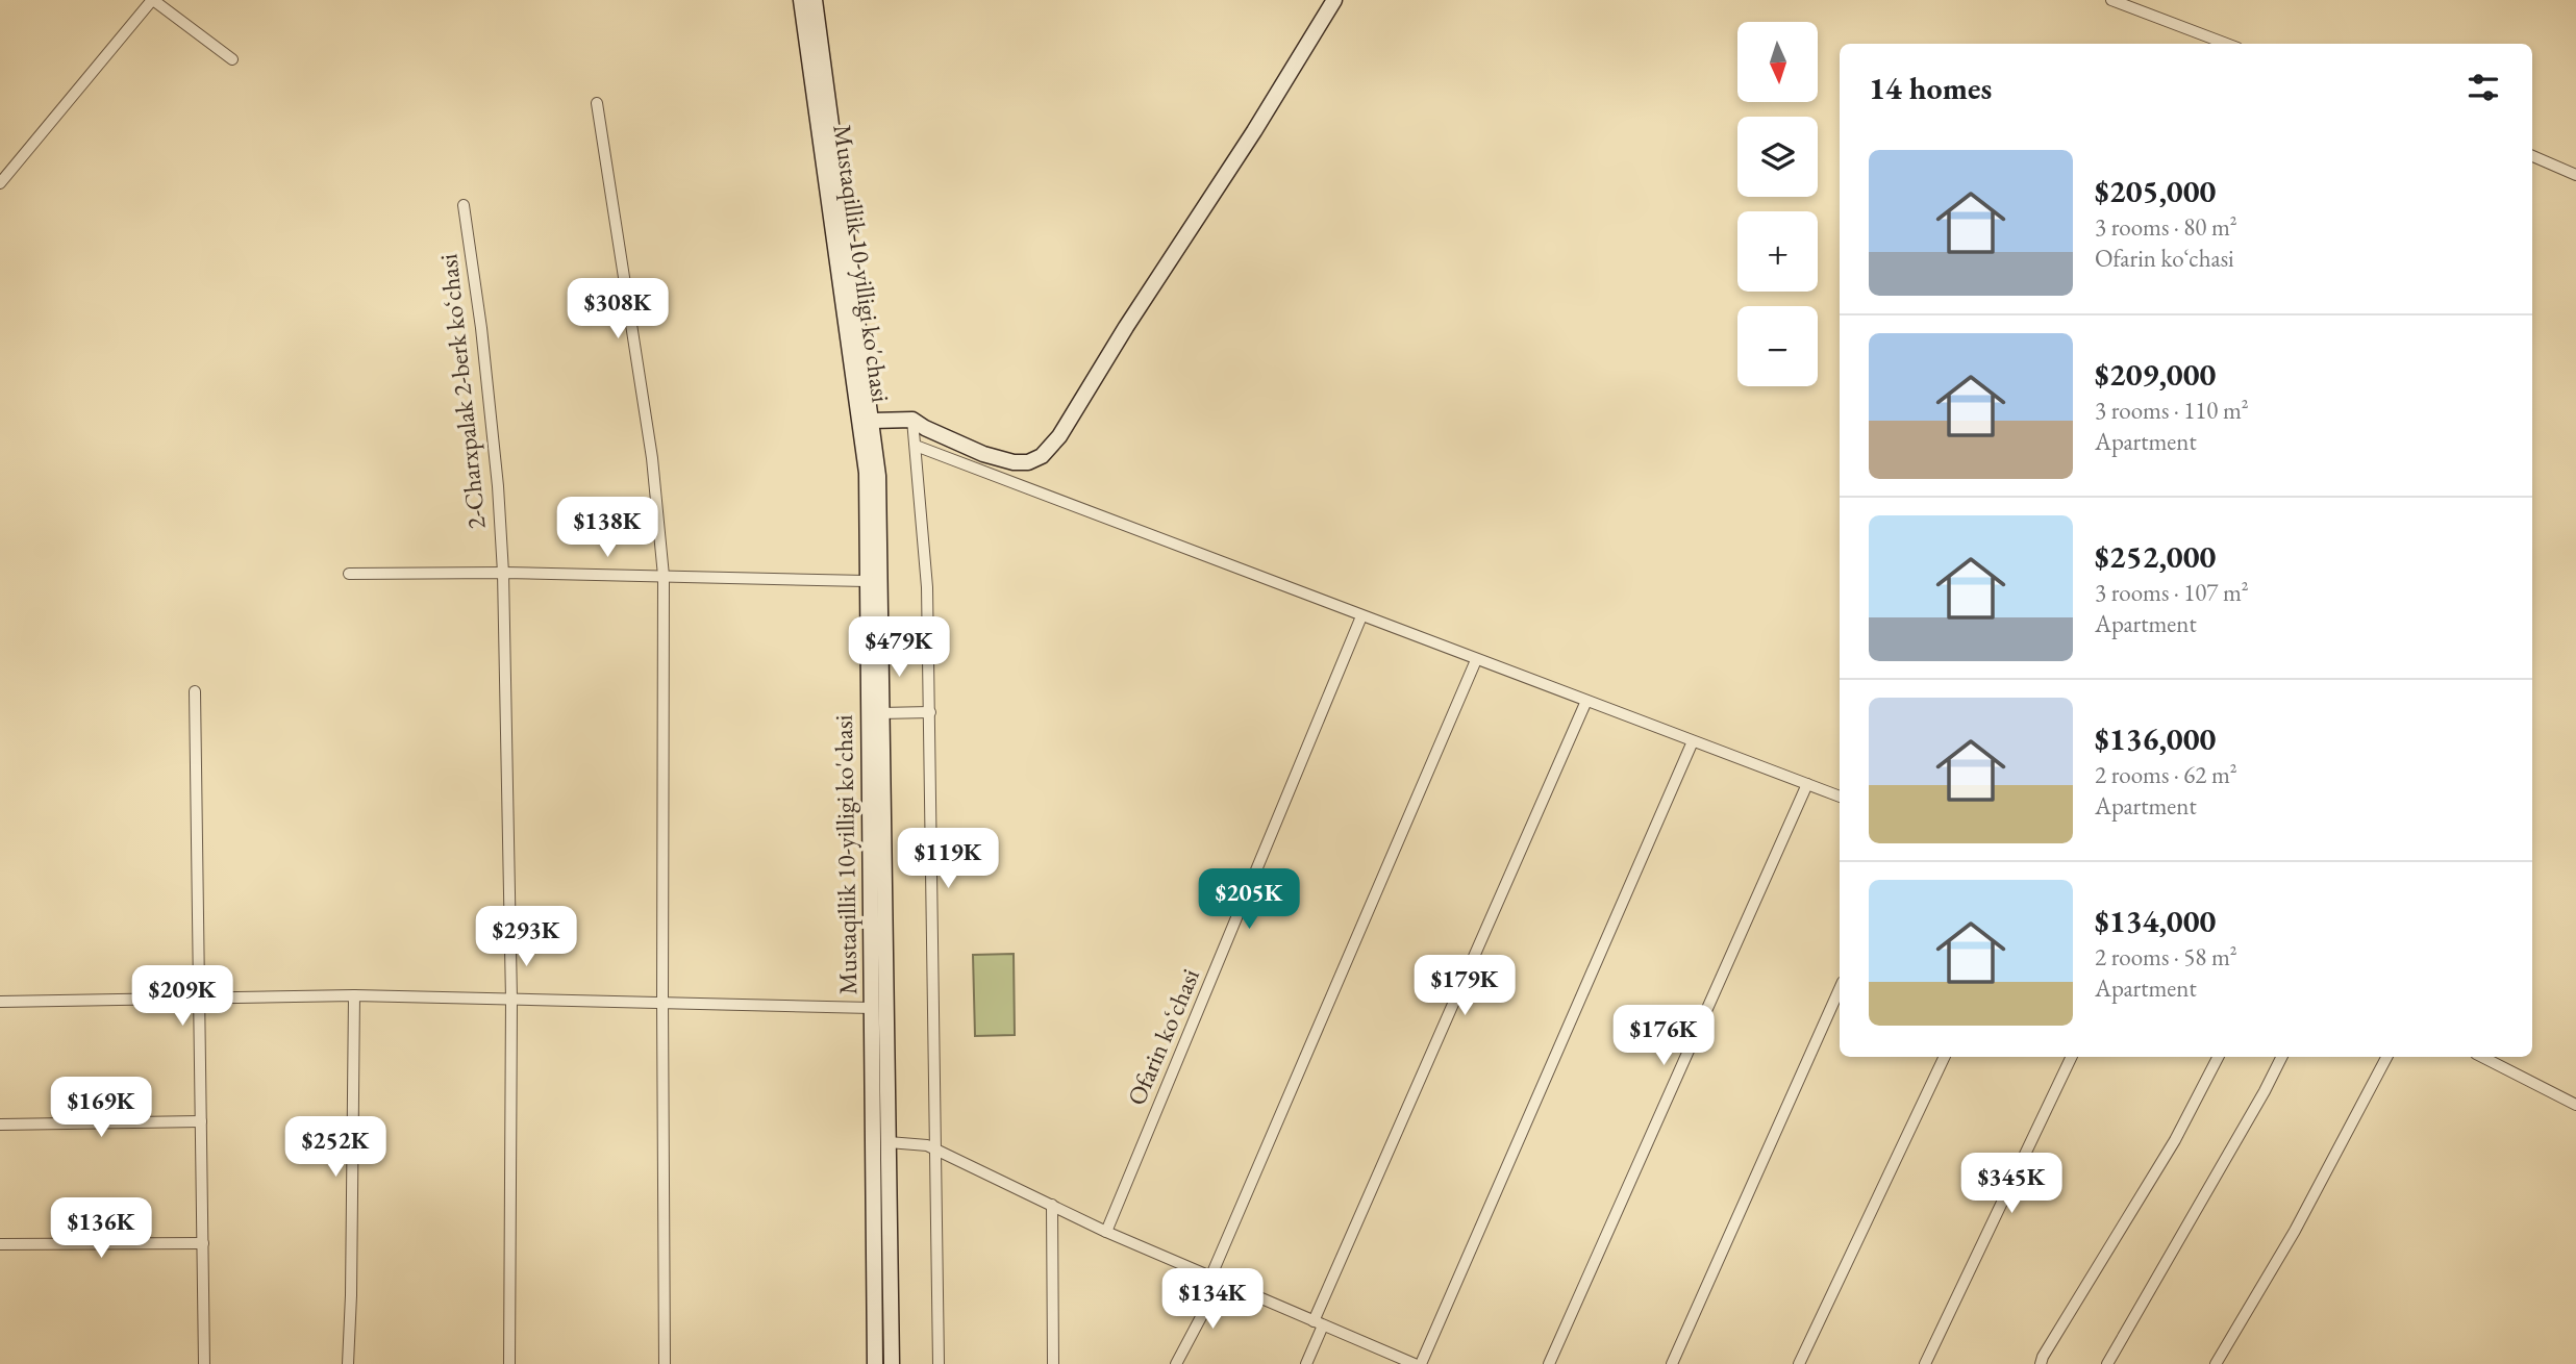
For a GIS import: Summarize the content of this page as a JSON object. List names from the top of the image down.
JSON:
{
  "streets": {
    "main road": ["Mustaqillik 10-yilligi ko'chasi"],
    "street": ["2-Charxpalak 2-berk koʻchasi", "Ofarin koʻchasi"]
  },
  "north": "bottom",
  "page": {
    "map_buttons": ["+", "−"],
    "heading": "14 homes",
    "list": [
      {
        "name": "$205,000",
        "note": "3 rooms · 80 m² · Ofarin koʻchasi"
      },
      {
        "name": "$209,000",
        "note": "3 rooms · 110 m² · Apartment"
      },
      {
        "name": "$252,000",
        "note": "3 rooms · 107 m² · Apartment"
      },
      {
        "name": "$136,000",
        "note": "2 rooms · 62 m² · Apartment"
      },
      {
        "name": "$134,000",
        "note": "2 rooms · 58 m² · Apartment"
      }
    ],
    "price": [
      "$308K",
      "$138K",
      "$479K",
      "$119K",
      "$205K",
      "$293K",
      "$179K",
      "$209K",
      "$176K",
      "$169K",
      "$252K",
      "$345K",
      "$136K",
      "$134K"
    ]
  }
}
